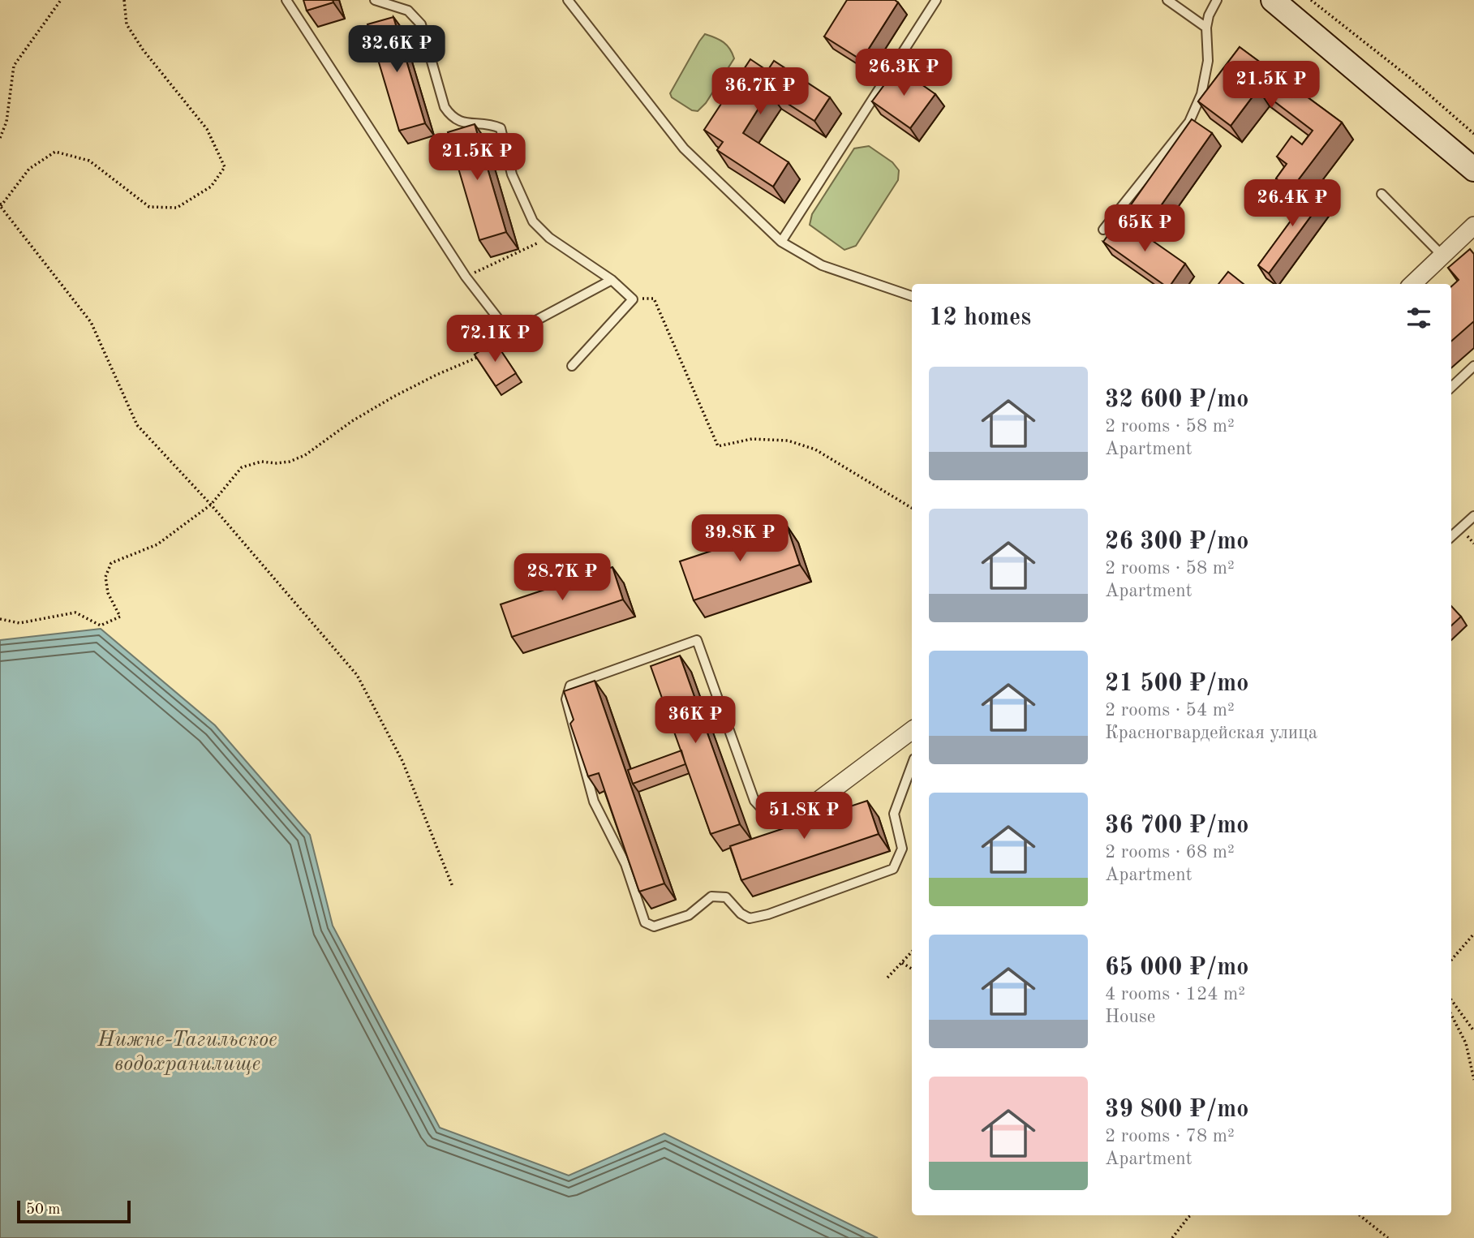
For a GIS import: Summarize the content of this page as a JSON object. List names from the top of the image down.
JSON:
{
  "water": ["Нижне-Тагильское водохранилище"],
  "scale_bar": "50 m",
  "page": {
    "price": [
      "32.6K ₽",
      "26.3K ₽",
      "21.5K ₽",
      "36.7K ₽",
      "21.5K ₽",
      "26.4K ₽",
      "65K ₽",
      "72.1K ₽",
      "39.8K ₽",
      "28.7K ₽",
      "36K ₽",
      "51.8K ₽"
    ],
    "heading": "12 homes",
    "list": [
      {
        "name": "32 600 ₽/mo",
        "note": "2 rooms · 58 m² · Apartment"
      },
      {
        "name": "26 300 ₽/mo",
        "note": "2 rooms · 58 m² · Apartment"
      },
      {
        "name": "21 500 ₽/mo",
        "note": "2 rooms · 54 m² · Красногвардейская улица"
      },
      {
        "name": "36 700 ₽/mo",
        "note": "2 rooms · 68 m² · Apartment"
      },
      {
        "name": "65 000 ₽/mo",
        "note": "4 rooms · 124 m² · House"
      },
      {
        "name": "39 800 ₽/mo",
        "note": "2 rooms · 78 m² · Apartment"
      }
    ],
    "scale": "50 m"
  }
}
